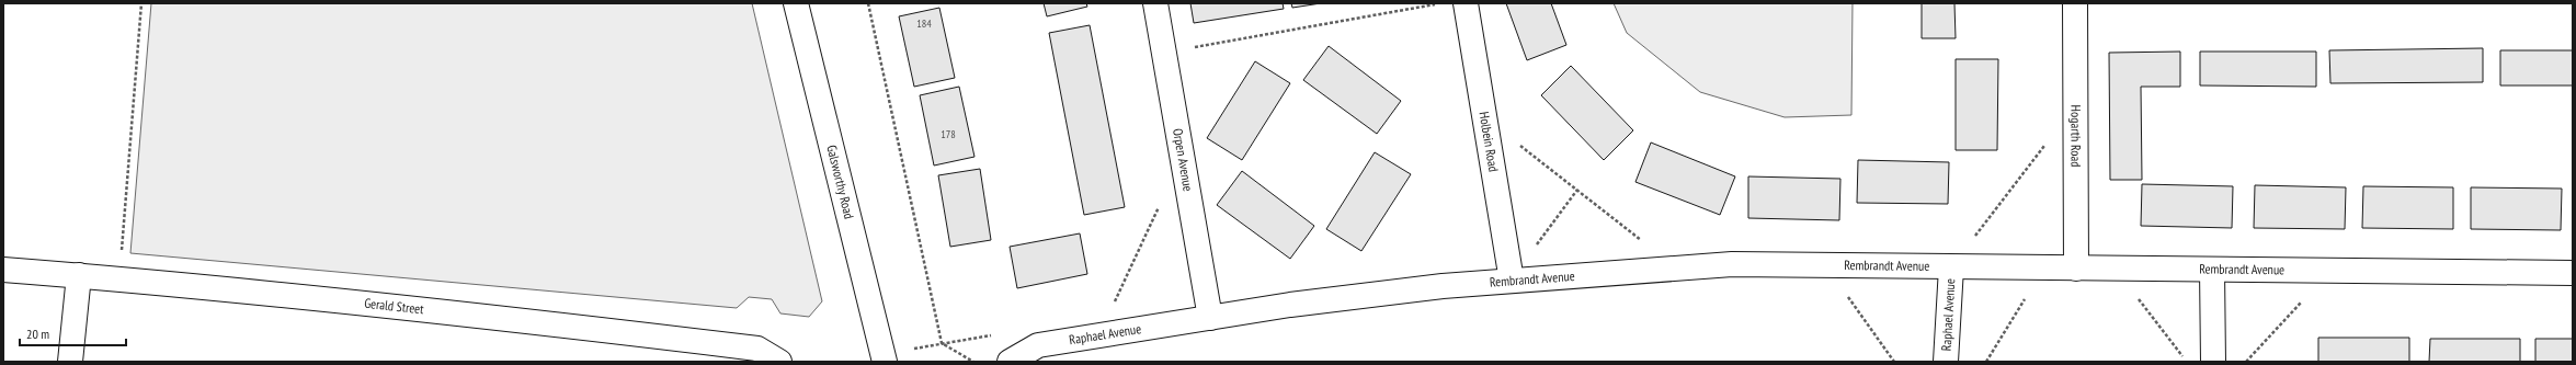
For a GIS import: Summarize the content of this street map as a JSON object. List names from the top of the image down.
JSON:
{
  "streets": {
    "street": [
      "Hogarth Road",
      "Holbein Road",
      "Orpen Avenue",
      "Galsworthy Road",
      "Rembrandt Avenue",
      "Gerald Street",
      "Raphael Avenue"
    ]
  },
  "crossings": [
    ["Hogarth Road", "Rembrandt Avenue"],
    ["Holbein Road", "Rembrandt Avenue"],
    ["Orpen Avenue", "Rembrandt Avenue"],
    ["Orpen Avenue", "Raphael Avenue"],
    ["Rembrandt Avenue", "Raphael Avenue"]
  ],
  "house_numbers": ["184", "178"],
  "scale_bar": "20 m"
}
